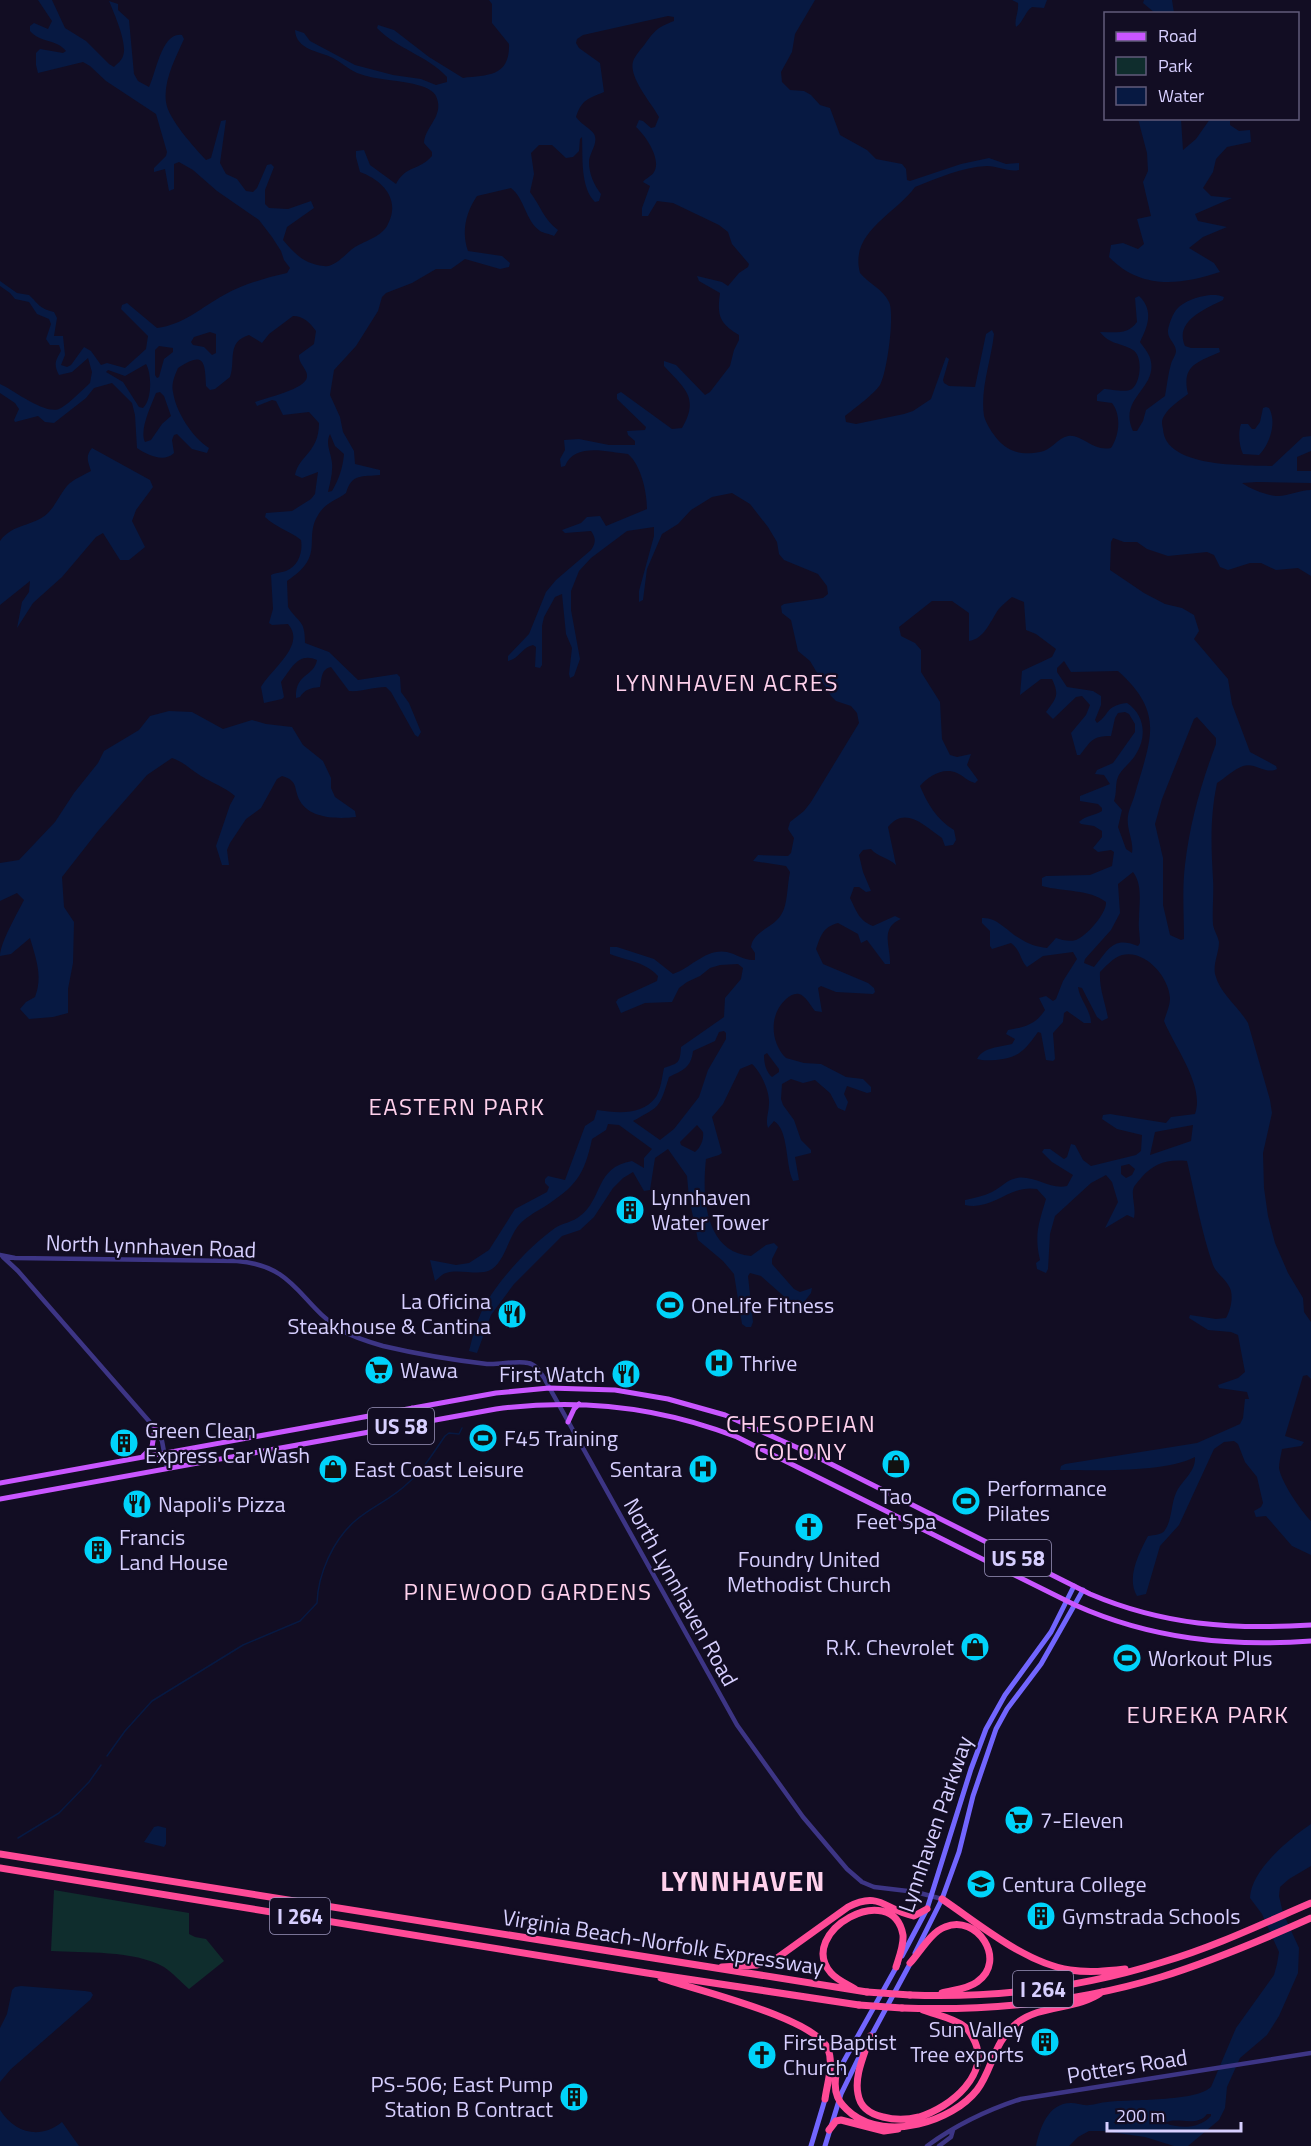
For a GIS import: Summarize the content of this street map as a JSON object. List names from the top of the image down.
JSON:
{
  "streets": {
    "highway": ["I 264", "Virginia Beach-Norfolk Expressway"],
    "main road": ["US 58", "Lynnhaven Parkway"],
    "street": ["North Lynnhaven Road", "Potters Road"]
  },
  "crossings": [
    ["North Lynnhaven Road", "US 58"],
    ["North Lynnhaven Road", "Lynnhaven Parkway"],
    ["US 58", "Lynnhaven Parkway"]
  ],
  "districts": [
    "LYNNHAVEN ACRES",
    "EASTERN PARK",
    "CHESOPEIAN COLONY",
    "PINEWOOD GARDENS",
    "EUREKA PARK",
    "LYNNHAVEN"
  ],
  "places": {
    "building": [
      "Lynnhaven Water Tower",
      "Green Clean Express Car Wash",
      "Francis Land House",
      "Gymstrada Schools",
      "Sun Valley Tree exports",
      "PS-506; East Pump Station B Contract"
    ],
    "sports": [
      "OneLife Fitness",
      "F45 Training",
      "Performance Pilates",
      "Workout Plus"
    ],
    "restaurant": ["La Oficina Steakhouse & Cantina", "First Watch", "Napoli's Pizza"],
    "hospital": ["Thrive", "Sentara"],
    "supermarket": ["Wawa", "7-Eleven"],
    "shop": ["Tao Feet Spa", "East Coast Leisure", "R.K. Chevrolet"],
    "church": ["Foundry United Methodist Church", "First Baptist Church"],
    "school or university": ["Centura College"]
  },
  "legend": ["Road", "Park", "Water"],
  "scale_bar": "200 m"
}
